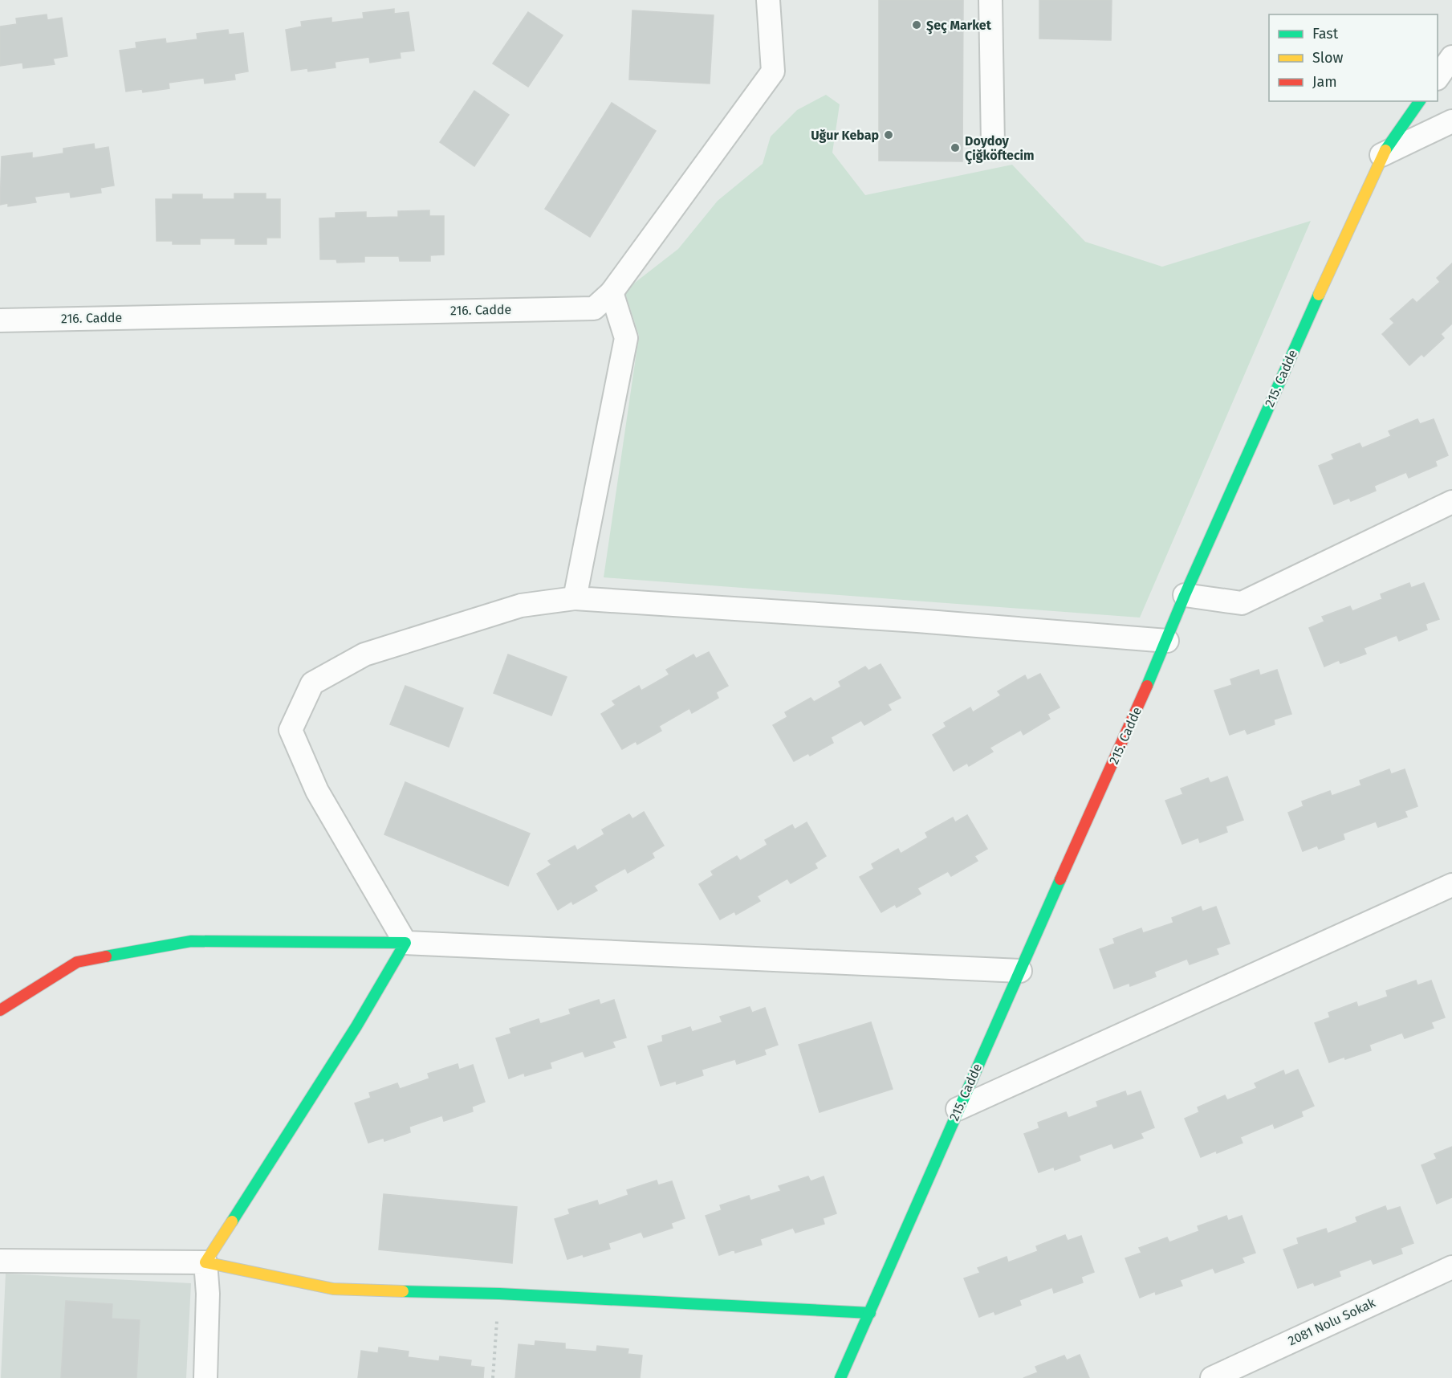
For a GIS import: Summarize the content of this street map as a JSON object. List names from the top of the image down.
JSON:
{
  "streets": {
    "street": ["216. Cadde", "215. Cadde", "2081 Nolu Sokak"]
  },
  "places": ["Şeç Market", "Uğur Kebap", "Doydoy Çiğköftecim"],
  "legend": ["Fast", "Slow", "Jam"]
}
